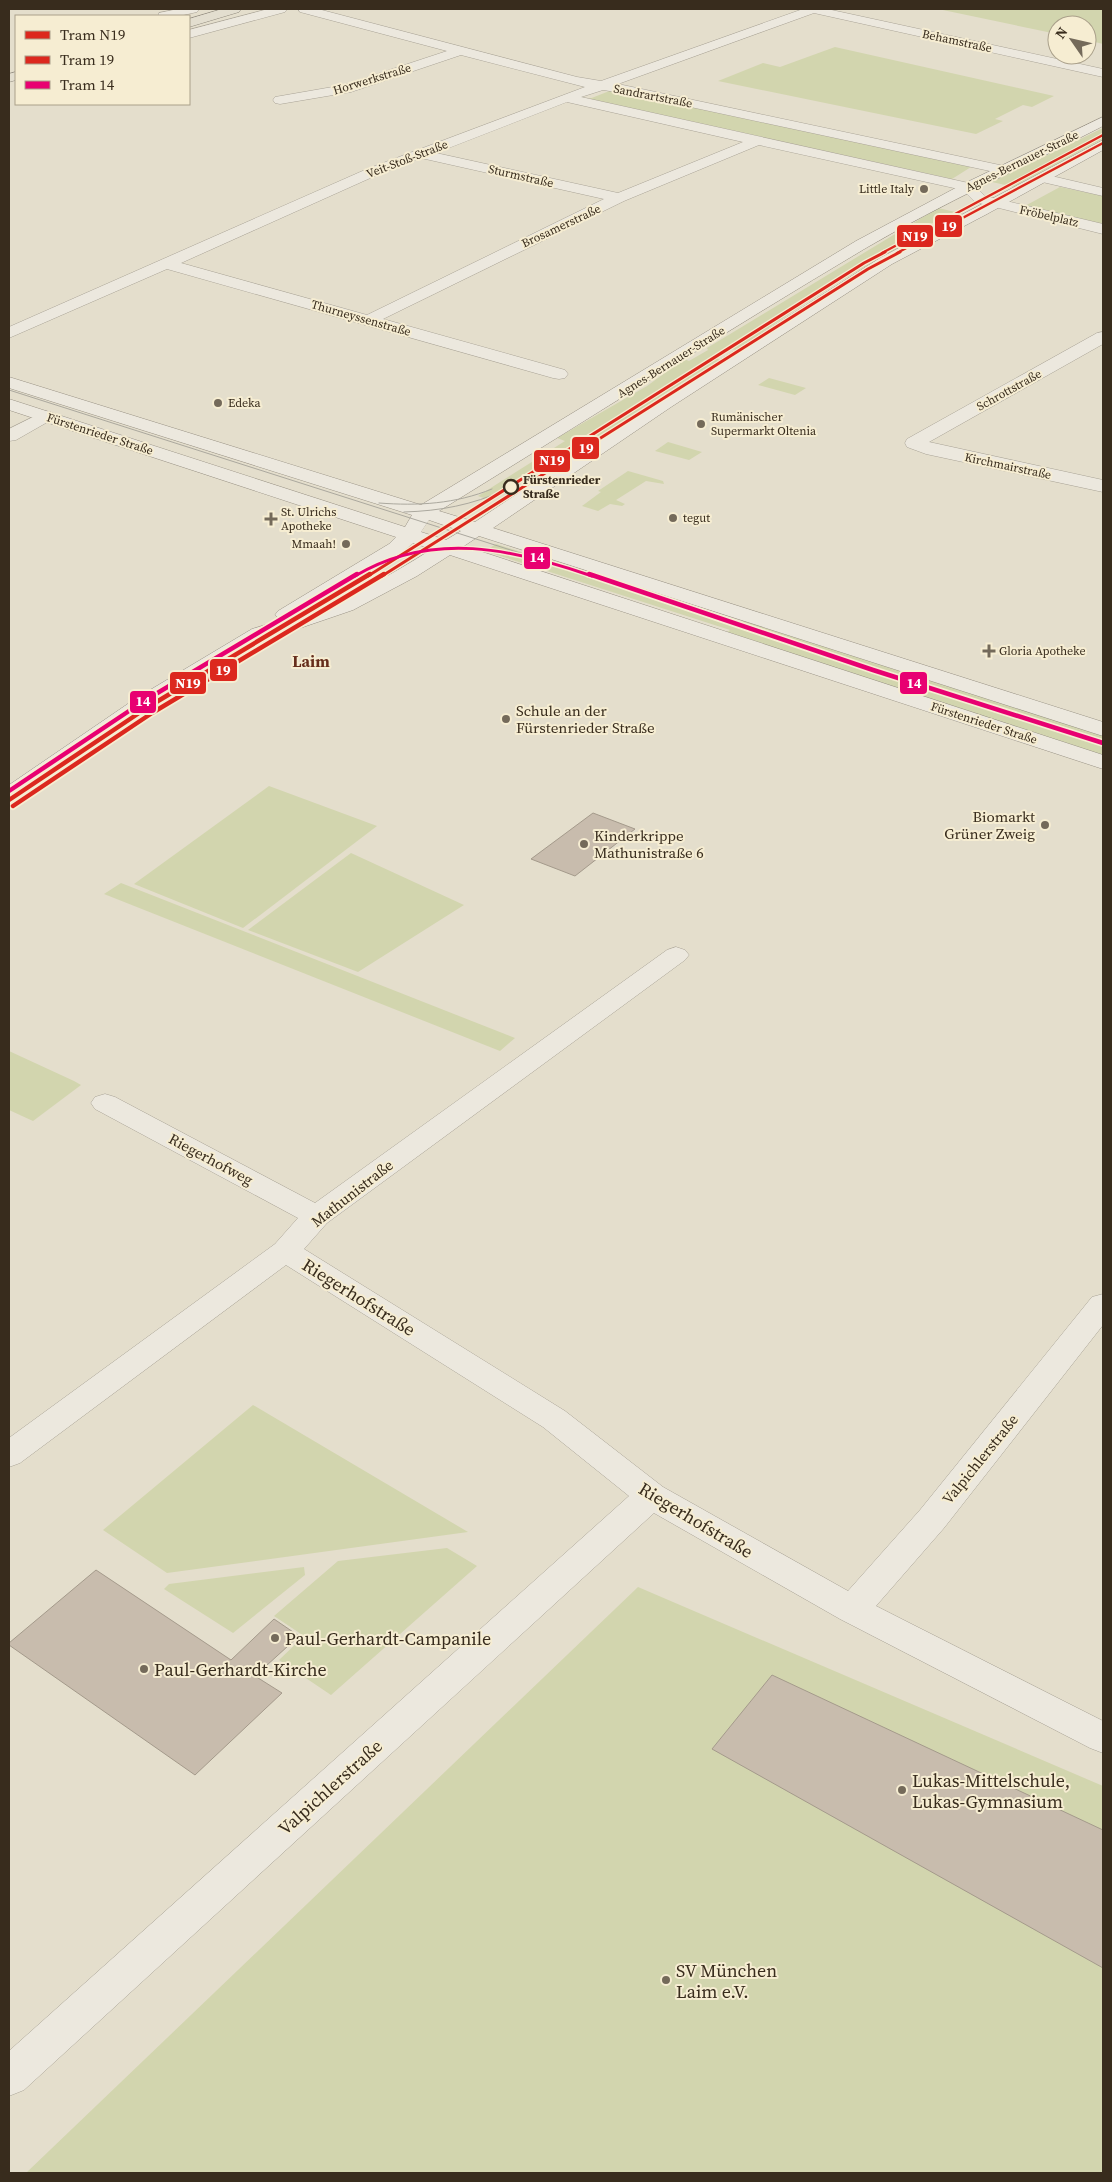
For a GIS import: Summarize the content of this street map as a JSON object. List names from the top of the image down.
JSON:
{
  "streets": {
    "street": [
      "Behamstraße",
      "Horwerkstraße",
      "Sandrartstraße",
      "Veit-Stoß-Straße",
      "Agnes-Bernauer-Straße",
      "Sturmstraße",
      "Fröbelplatz",
      "Brosamerstraße",
      "Thurneyssenstraße",
      "Schrottstraße",
      "Fürstenrieder Straße",
      "Kirchmairstraße",
      "Riegerhofweg",
      "Mathunistraße",
      "Riegerhofstraße",
      "Valpichlerstraße"
    ]
  },
  "crossings": [
    ["Behamstraße", "Veit-Stoß-Straße"],
    ["Horwerkstraße", "Sandrartstraße"],
    ["Sandrartstraße", "Veit-Stoß-Straße"],
    ["Sandrartstraße", "Agnes-Bernauer-Straße"],
    ["Sandrartstraße", "Fröbelplatz"],
    ["Sandrartstraße", "Brosamerstraße"],
    ["Veit-Stoß-Straße", "Sturmstraße"],
    ["Veit-Stoß-Straße", "Thurneyssenstraße"],
    ["Agnes-Bernauer-Straße", "Fröbelplatz"],
    ["Agnes-Bernauer-Straße", "Fürstenrieder Straße"],
    ["Sturmstraße", "Brosamerstraße"],
    ["Brosamerstraße", "Thurneyssenstraße"],
    ["Schrottstraße", "Kirchmairstraße"],
    ["Riegerhofweg", "Mathunistraße"],
    ["Mathunistraße", "Riegerhofstraße"],
    ["Riegerhofstraße", "Valpichlerstraße"]
  ],
  "districts": ["Laim"],
  "places": {
    "other": [
      "Little Italy",
      "Edeka",
      "Rumänischer Supermarkt Oltenia",
      "Fürstenrieder Straße",
      "tegut",
      "Mmaah!",
      "Schule an der Fürstenrieder Straße",
      "Biomarkt Grüner Zweig",
      "Kinderkrippe Mathunistraße 6",
      "Paul-Gerhardt-Campanile",
      "Paul-Gerhardt-Kirche",
      "Lukas-Mittelschule, Lukas-Gymnasium",
      "SV München Laim e.V."
    ],
    "health": ["St. Ulrichs Apotheke", "Gloria Apotheke"]
  },
  "lines": ["tram line N19", "tram line 19", "tram line 14"],
  "legend": ["Tram N19", "Tram 19", "Tram 14"],
  "north": "top left"
}
